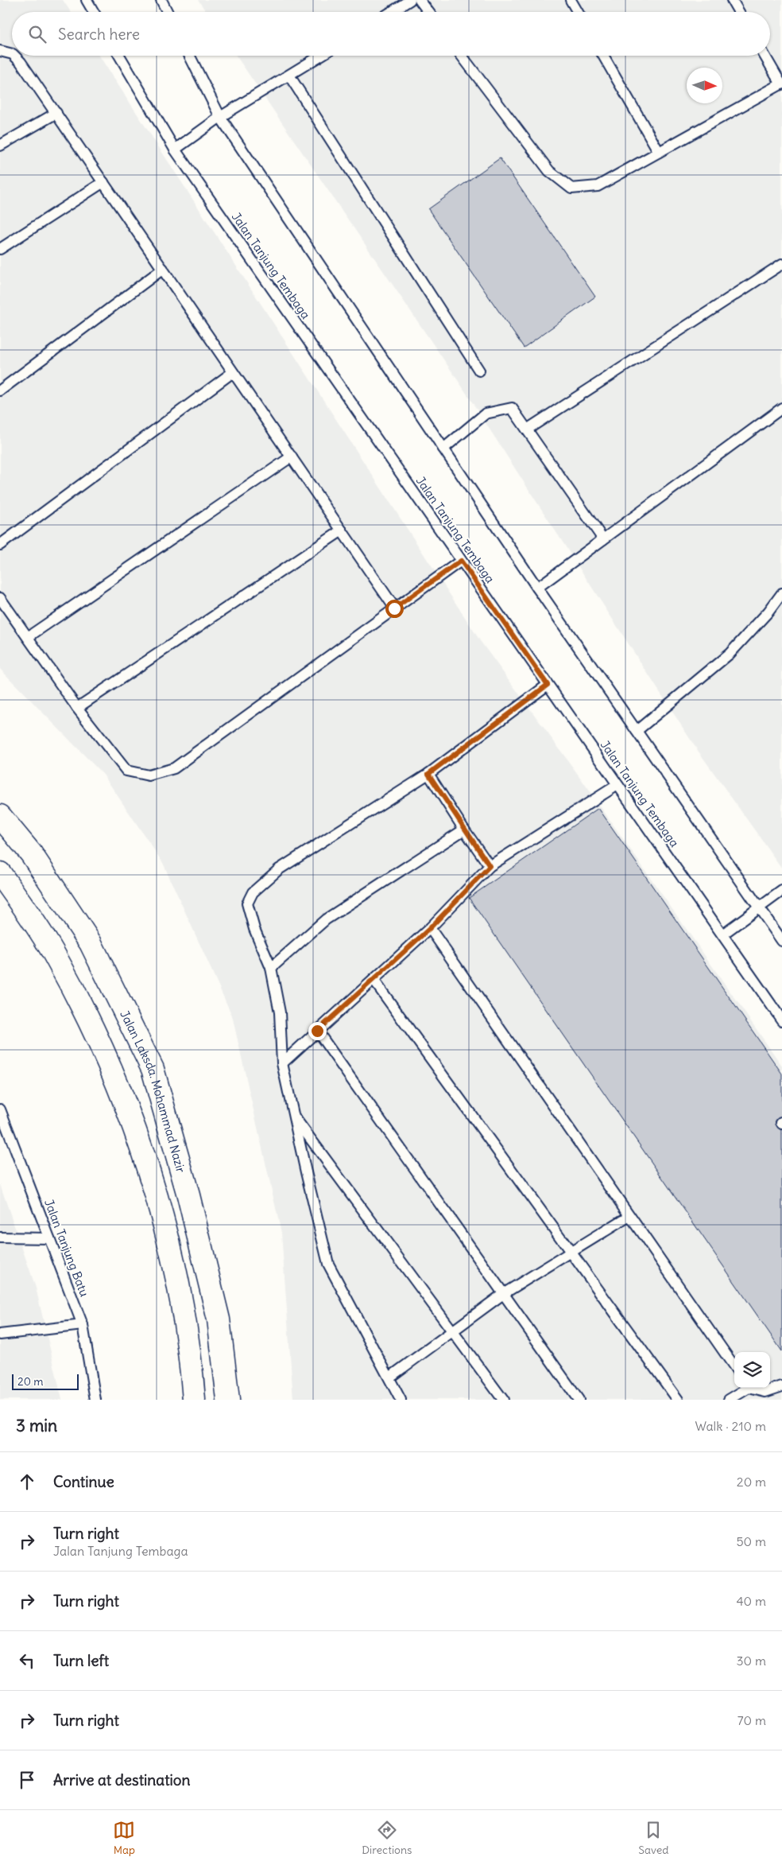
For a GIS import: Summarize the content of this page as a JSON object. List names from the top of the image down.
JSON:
{
  "streets": {
    "main road": ["Jalan Laksda. Mohammad Nazir"],
    "lane": ["Jalan Tanjung Tembaga", "Jalan Tanjung Batu"]
  },
  "scale_bar": "20 m",
  "north": "right",
  "page": {
    "search": "Search here",
    "scale": "20 m",
    "heading": ["3 min", "Walk · 210 m"],
    "list": [
      ["Continue", "20 m"],
      ["Turn right", "Jalan Tanjung Tembaga", "50 m"],
      ["Turn right", "40 m"],
      ["Turn left", "30 m"],
      ["Turn right", "70 m"],
      "Arrive at destination"
    ],
    "nav": ["Map", "Directions", "Saved"]
  }
}
